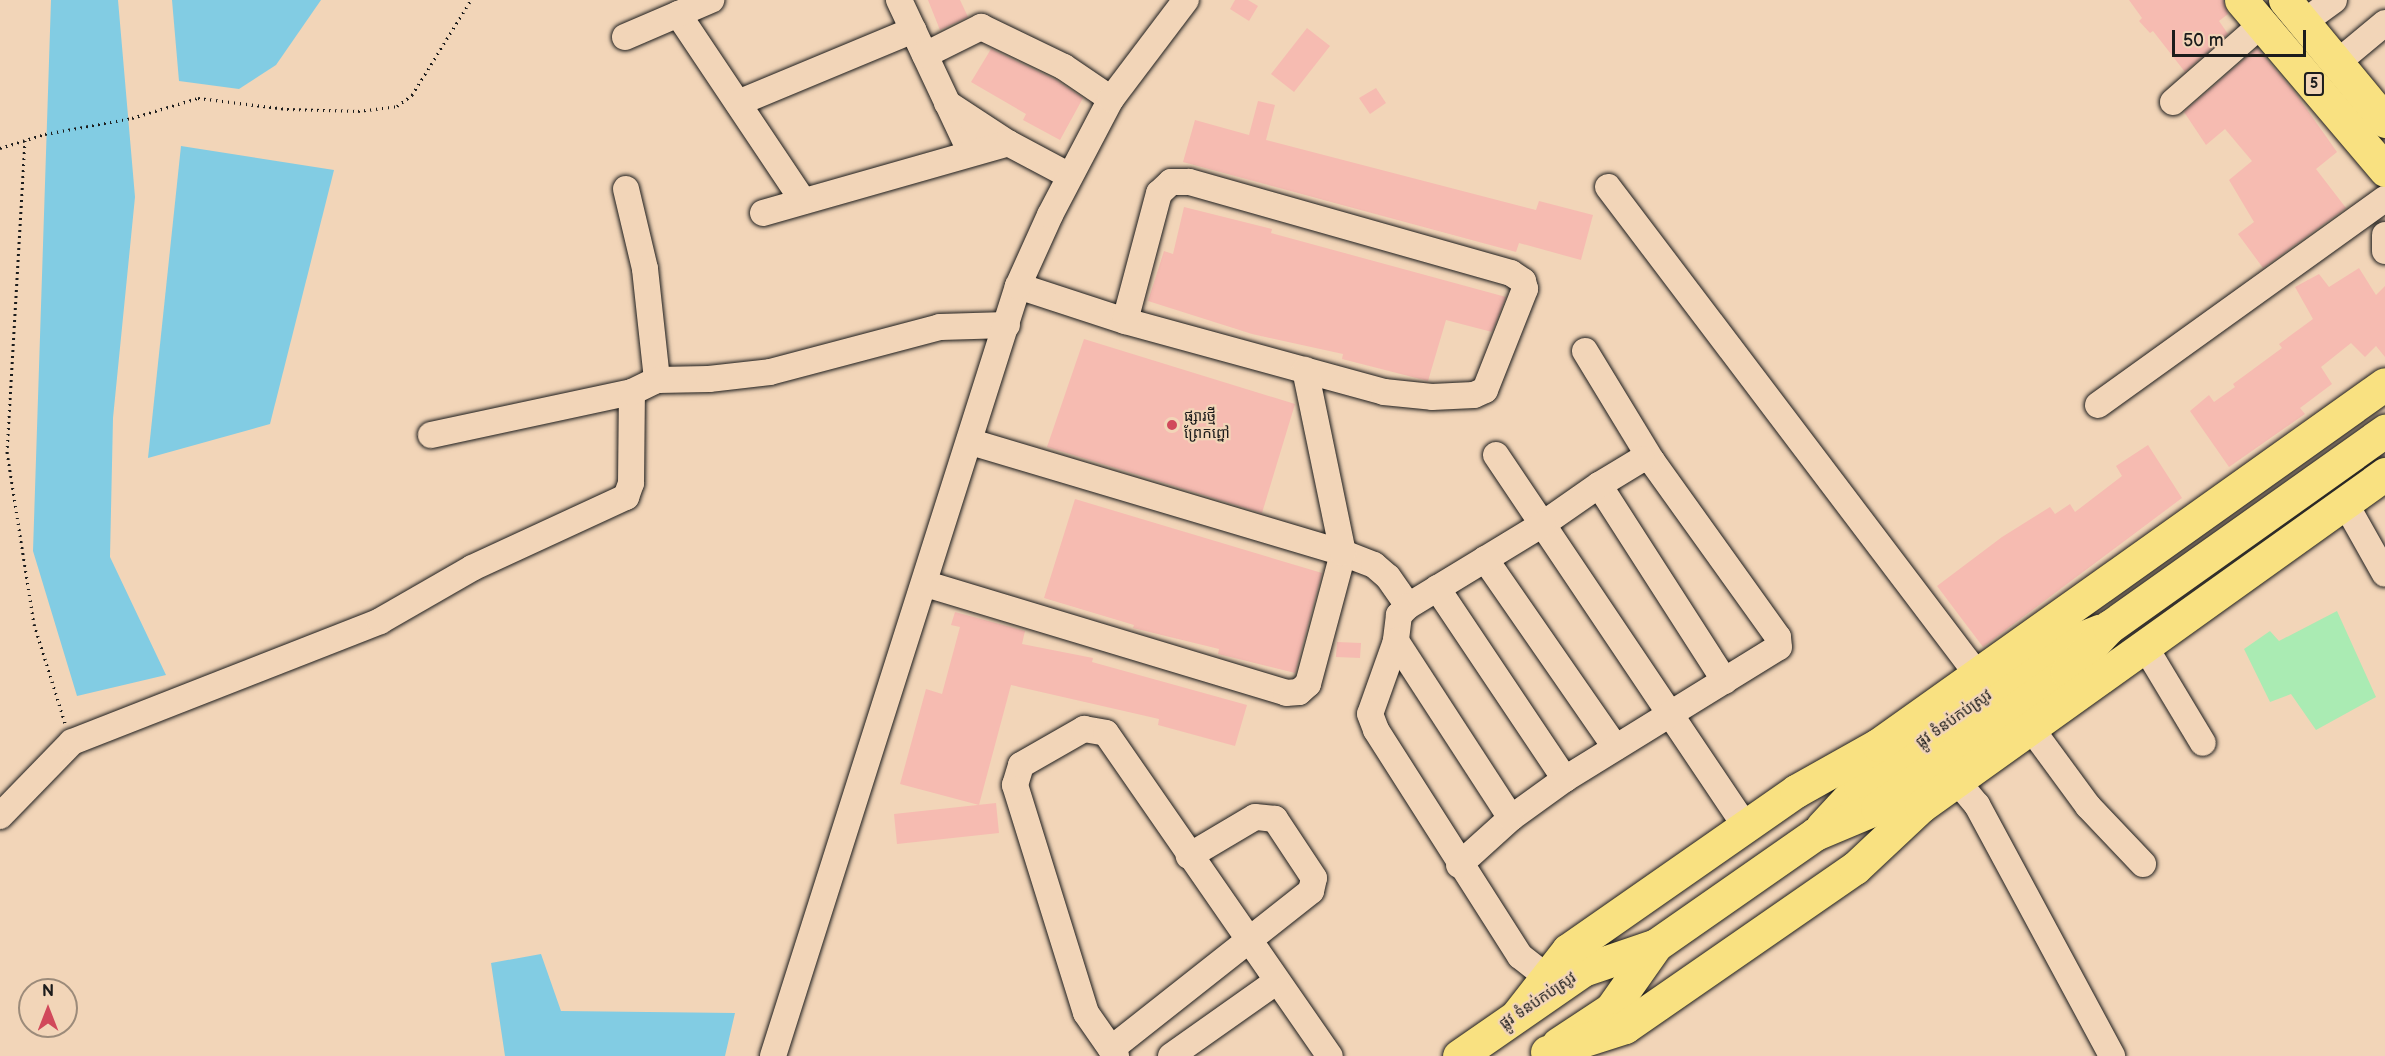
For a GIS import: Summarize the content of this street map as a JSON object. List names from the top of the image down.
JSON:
{
  "streets": {
    "main road": ["5", "ផ្លូវ ទំនប់កប់ស្រូវ"]
  },
  "places": ["ផ្សារថ្មី ព្រែកព្នៅ"],
  "scale_bar": "50 m",
  "north": "top"
}
